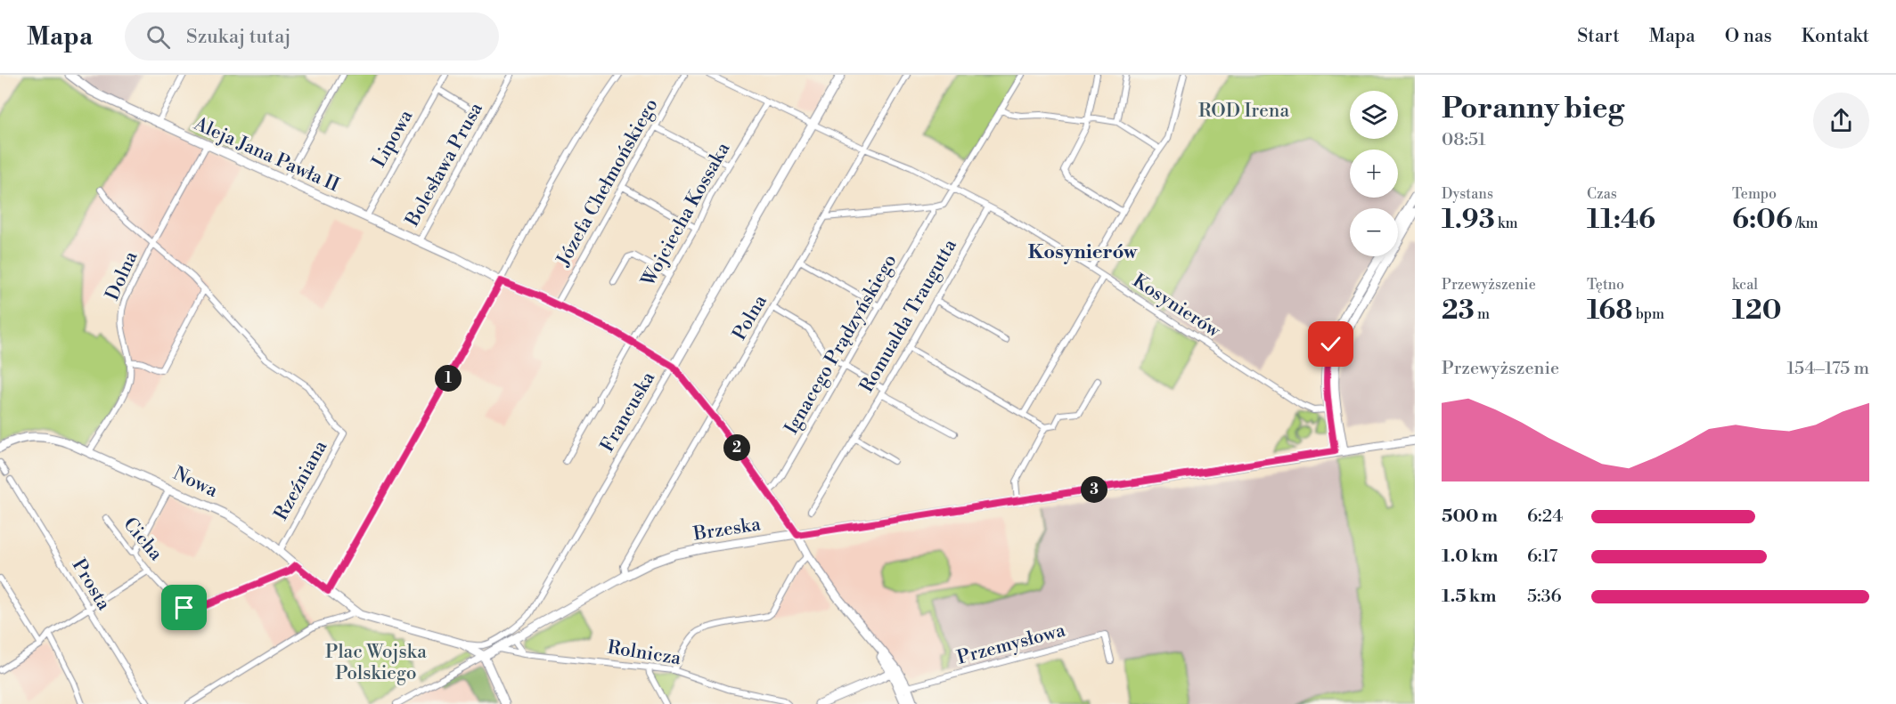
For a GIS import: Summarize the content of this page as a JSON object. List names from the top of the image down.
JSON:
{
  "streets": {
    "street": [
      "Lipowa",
      "Aleja Jana Pawła II",
      "Bolesława Prusa",
      "Józefa Chełmońskiego",
      "Wojciecha Kossaka",
      "Dolna",
      "Kosynierów",
      "Romualda Traugutta",
      "Polna",
      "Ignacego Prądzyńskiego",
      "Francuska",
      "Rzeźniana",
      "Nowa",
      "Brzeska",
      "Cicha",
      "Prosta",
      "Przemysłowa",
      "Rolnicza"
    ]
  },
  "crossings": [
    ["Lipowa", "Aleja Jana Pawła II"],
    ["Aleja Jana Pawła II", "Bolesława Prusa"],
    ["Aleja Jana Pawła II", "Józefa Chełmońskiego"],
    ["Aleja Jana Pawła II", "Wojciecha Kossaka"],
    ["Aleja Jana Pawła II", "Dolna"],
    ["Aleja Jana Pawła II", "Polna"],
    ["Aleja Jana Pawła II", "Ignacego Prądzyńskiego"],
    ["Aleja Jana Pawła II", "Francuska"],
    ["Aleja Jana Pawła II", "Brzeska"],
    ["Aleja Jana Pawła II", "Przemysłowa"],
    ["Wojciecha Kossaka", "Kosynierów"],
    ["Dolna", "Rzeźniana"],
    ["Dolna", "Nowa"],
    ["Kosynierów", "Romualda Traugutta"],
    ["Kosynierów", "Polna"],
    ["Kosynierów", "Francuska"],
    ["Polna", "Brzeska"],
    ["Rzeźniana", "Nowa"],
    ["Nowa", "Cicha"],
    ["Brzeska", "Rolnicza"]
  ],
  "districts": ["Kosynierów"],
  "parks": ["ROD Irena", "Plac Wojska Polskiego"],
  "page": {
    "header": "Mapa",
    "search": "Szukaj tutaj",
    "nav": [
      "Start",
      "Mapa",
      "O nas",
      "Kontakt"
    ],
    "heading": ["Poranny bieg", "08:51"],
    "map_buttons": ["+", "−"],
    "stats": [
      ["Dystans", "1.93 km"],
      ["Czas", "11:46"],
      ["Tempo", "6:06 /km"],
      ["Przewyższenie", "23 m"],
      ["Tętno", "168 bpm"],
      ["kcal", "120"]
    ],
    "chart": ["Przewyższenie", "154–175 m"],
    "pins": ["1", "2", "3"],
    "list": [
      {
        "name": "500 m",
        "note": "6:24"
      },
      {
        "name": "1.0 km",
        "note": "6:17"
      },
      {
        "name": "1.5 km",
        "note": "5:36"
      }
    ]
  }
}
